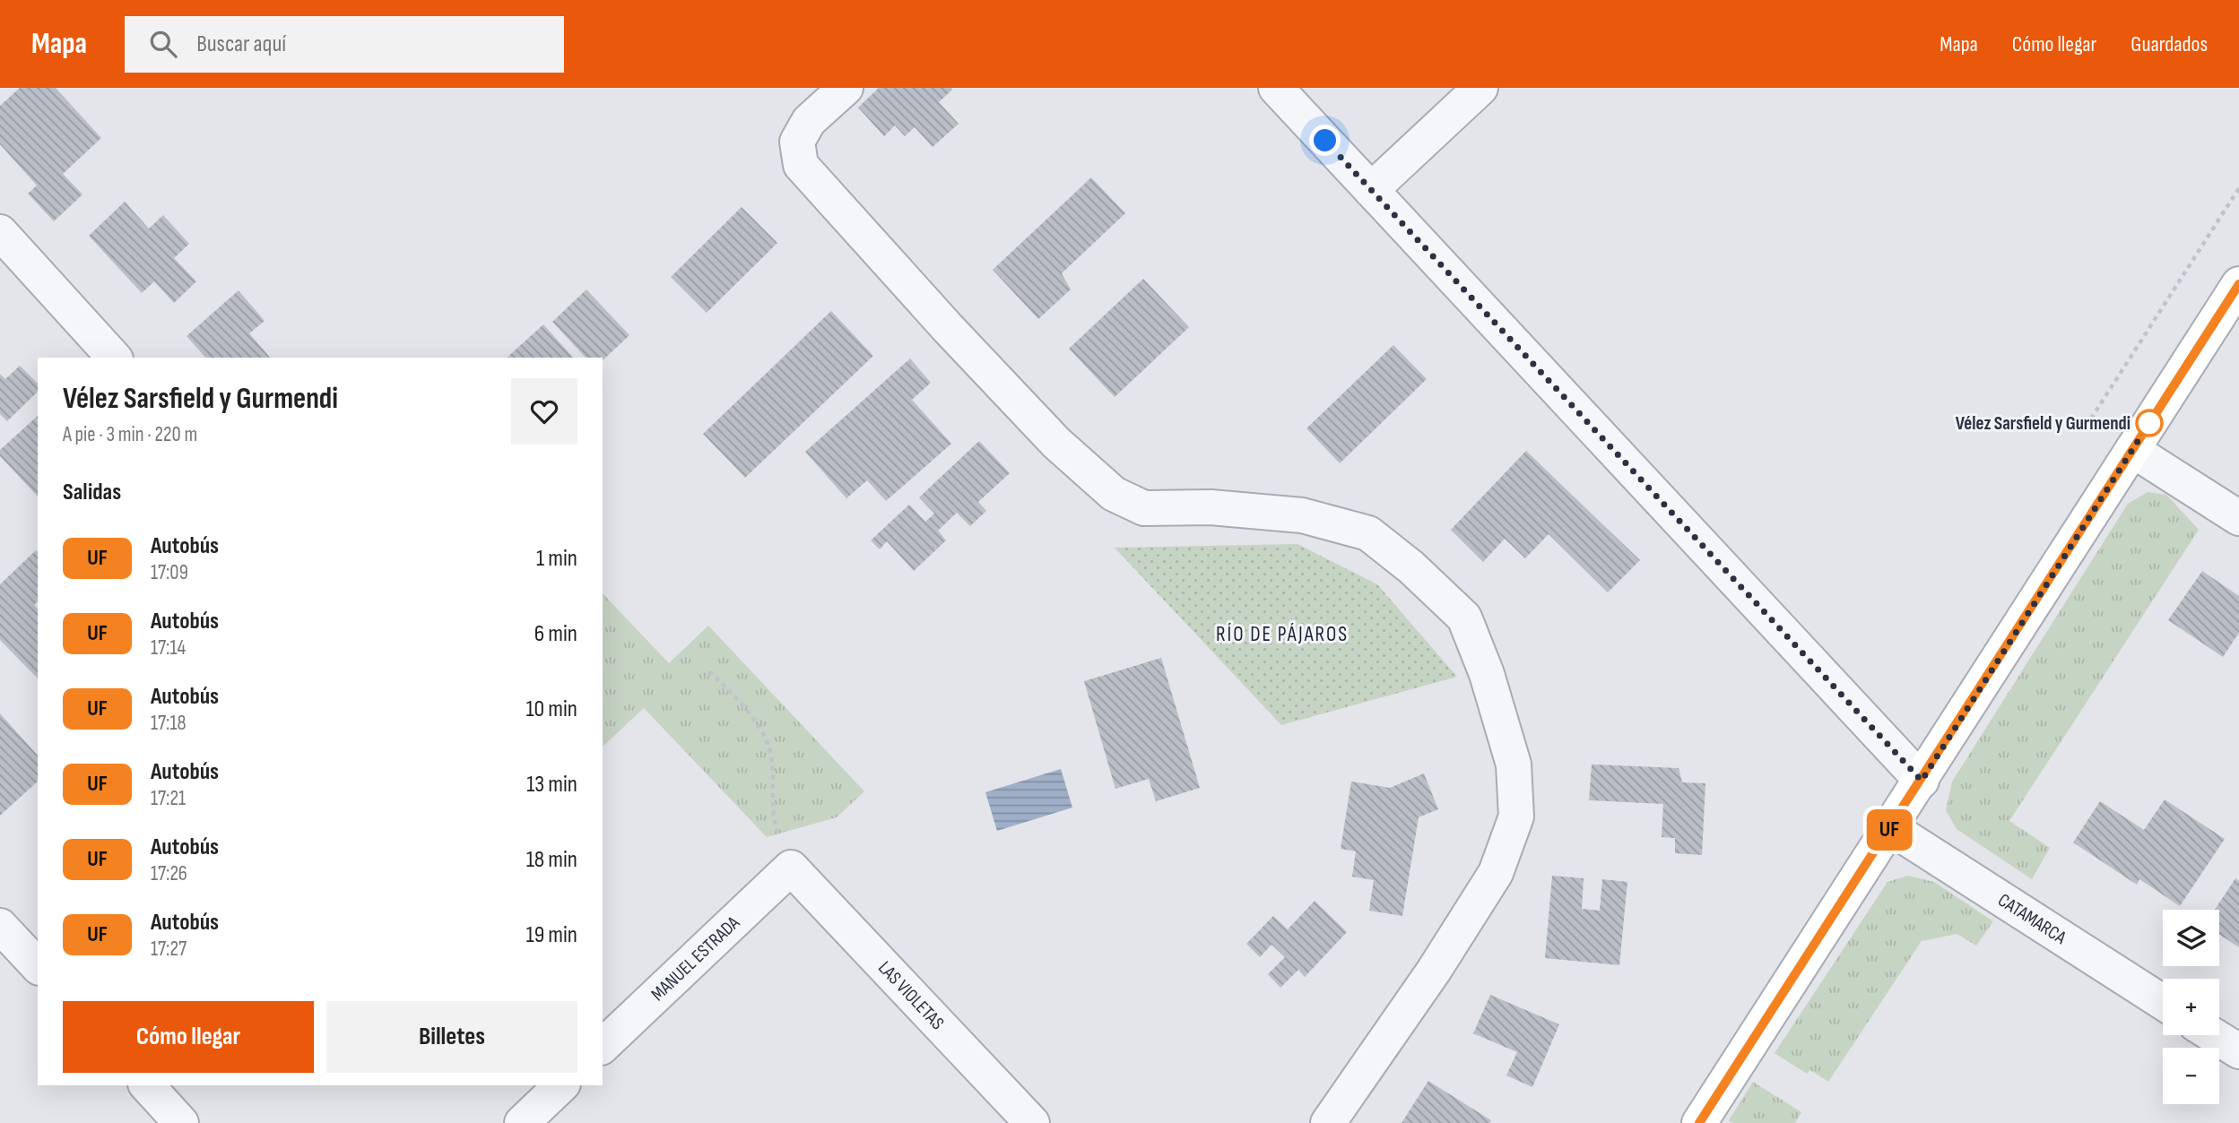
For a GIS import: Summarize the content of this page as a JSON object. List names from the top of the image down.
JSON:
{
  "streets": {
    "street": ["CATAMARCA", "MANUEL ESTRADA", "LAS VIOLETAS"]
  },
  "crossings": [
    ["MANUEL ESTRADA", "LAS VIOLETAS"]
  ],
  "districts": ["RÍO DE PÁJAROS"],
  "places": ["Vélez Sarsfield y Gurmendi"],
  "lines": ["bus line UF"],
  "page": {
    "header": "Mapa",
    "search": "Buscar aquí",
    "nav": ["Mapa", "Cómo llegar", "Guardados"],
    "on_map": "UF",
    "heading": [
      ["Vélez Sarsfield y Gurmendi", "A pie · 3 min · 220 m"],
      "Salidas"
    ],
    "list": [
      {
        "mark": "UF",
        "name": "Autobús",
        "note": "17:09",
        "value": "1 min"
      },
      {
        "mark": "UF",
        "name": "Autobús",
        "note": "17:14",
        "value": "6 min"
      },
      {
        "mark": "UF",
        "name": "Autobús",
        "note": "17:18",
        "value": "10 min"
      },
      {
        "mark": "UF",
        "name": "Autobús",
        "note": "17:21",
        "value": "13 min"
      },
      {
        "mark": "UF",
        "name": "Autobús",
        "note": "17:26",
        "value": "18 min"
      },
      {
        "mark": "UF",
        "name": "Autobús",
        "note": "17:27",
        "value": "19 min"
      }
    ],
    "map_buttons": ["+", "−"],
    "buttons": ["Cómo llegar", "Billetes"]
  }
}
